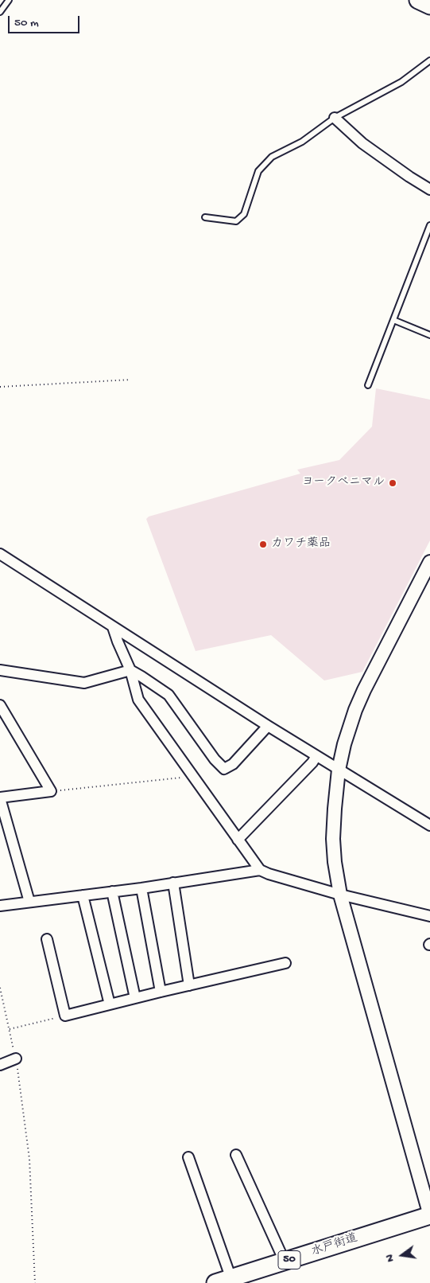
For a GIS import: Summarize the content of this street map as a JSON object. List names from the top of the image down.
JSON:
{
  "streets": {
    "main road": ["水戸街道", "50"]
  },
  "places": ["ヨークベニマル", "カワチ薬品"],
  "scale_bar": "50 m",
  "north": "left"
}
